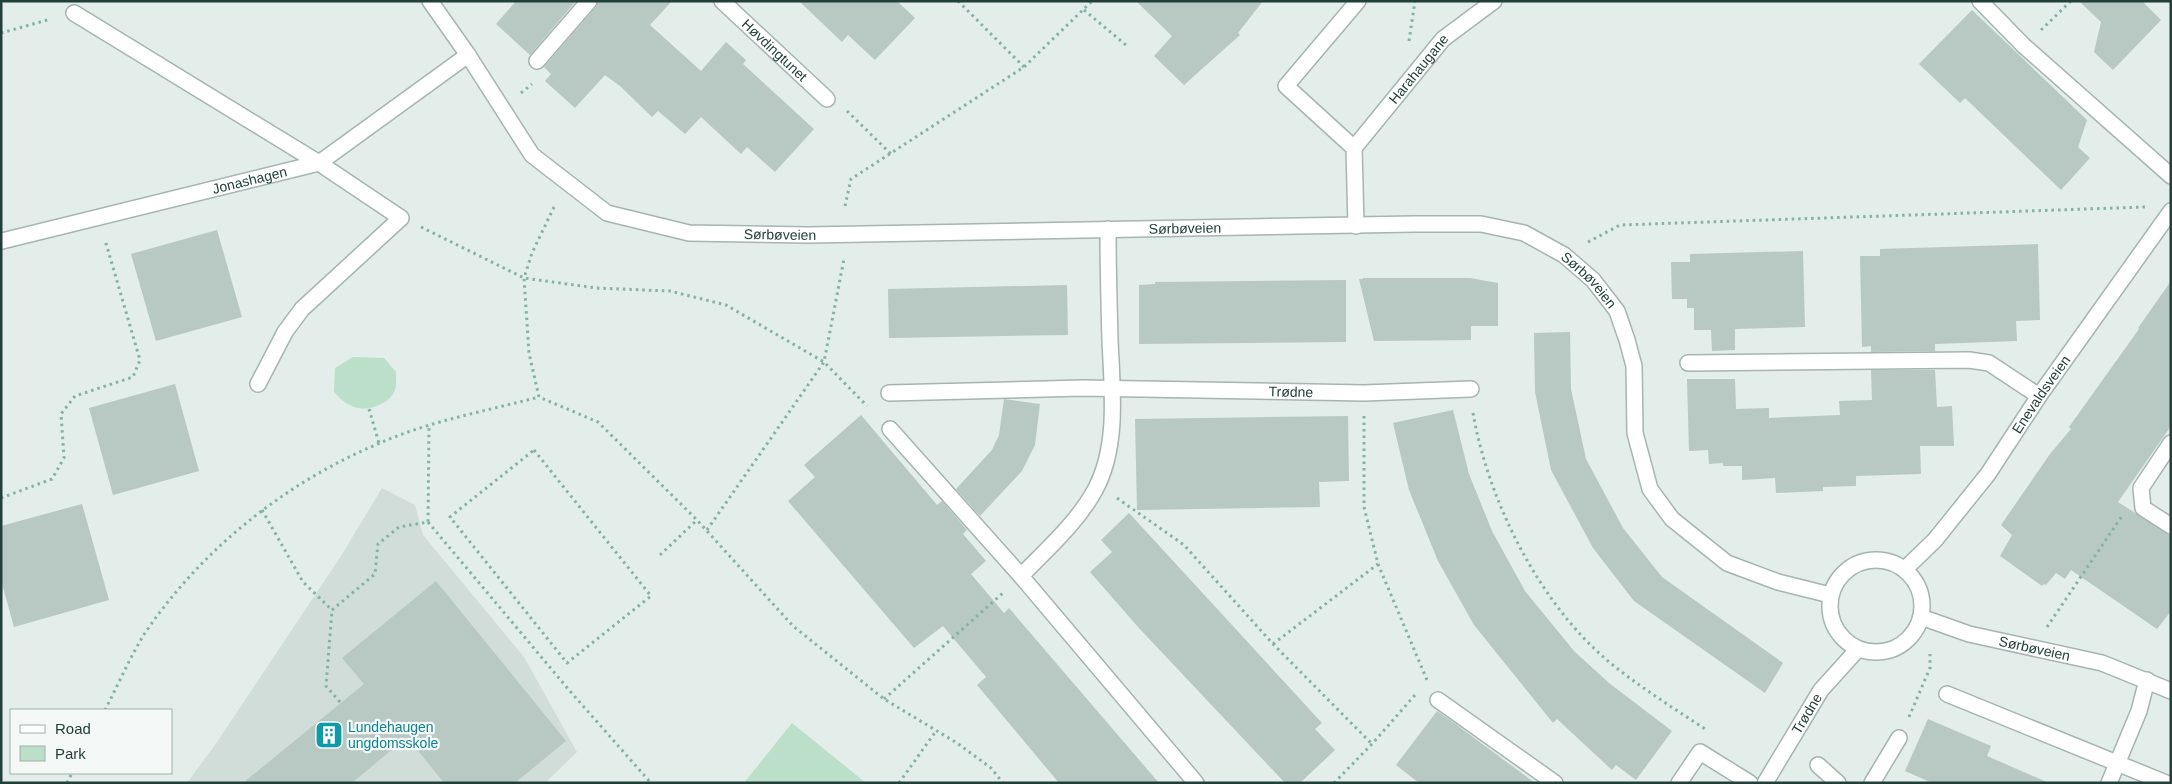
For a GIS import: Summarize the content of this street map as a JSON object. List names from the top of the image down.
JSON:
{
  "streets": {
    "street": [
      "Høvdingtunet",
      "Harahaugane",
      "Jonashagen",
      "Sørbøveien",
      "Trødne",
      "Enevaldsveien"
    ]
  },
  "crossings": [
    ["Jonashagen", "Sørbøveien"],
    ["Sørbøveien", "Trødne"],
    ["Sørbøveien", "Enevaldsveien"],
    ["Trødne", "Enevaldsveien"]
  ],
  "places": {
    "building": ["Lundehaugen ungdomsskole"]
  },
  "legend": ["Road", "Park"]
}
